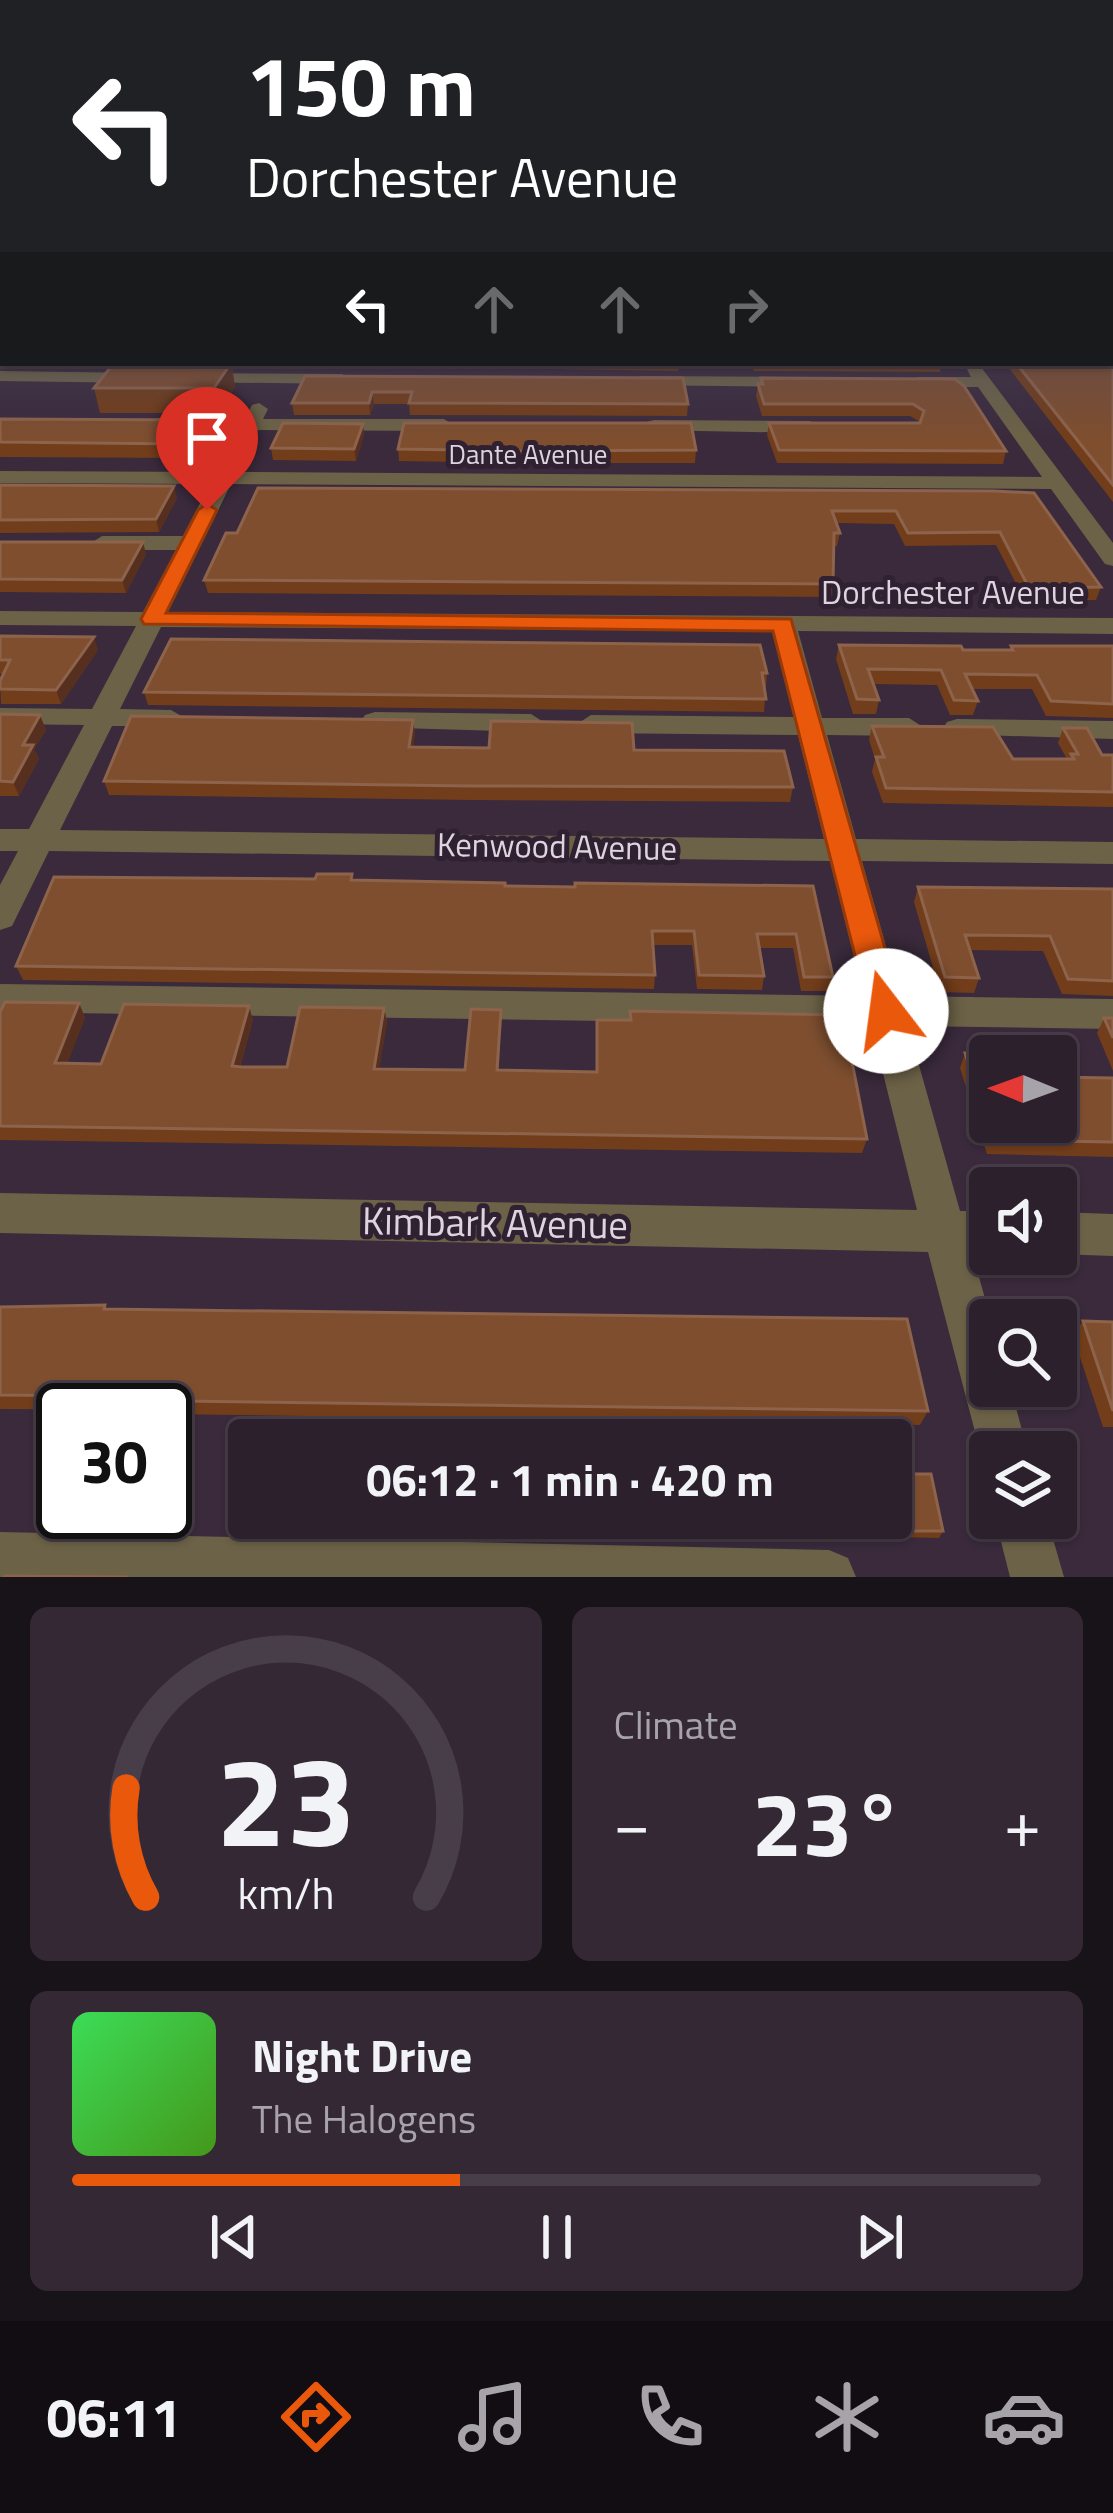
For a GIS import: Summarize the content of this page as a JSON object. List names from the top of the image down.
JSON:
{
  "streets": {
    "street": [
      "Dante Avenue",
      "Dorchester Avenue",
      "Kenwood Avenue",
      "Kimbark Avenue"
    ]
  },
  "north": "left",
  "page": {
    "turn": ["150 m", "Dorchester Avenue"],
    "limit": "30",
    "trip": "06:12 · 1 min · 420 m",
    "tile": "Climate",
    "heat": ["−", "23°", "+"],
    "song": ["Night Drive", "The Halogens"],
    "tabs": "06:11",
    "gauge": ["23", "km/h"]
  }
}
